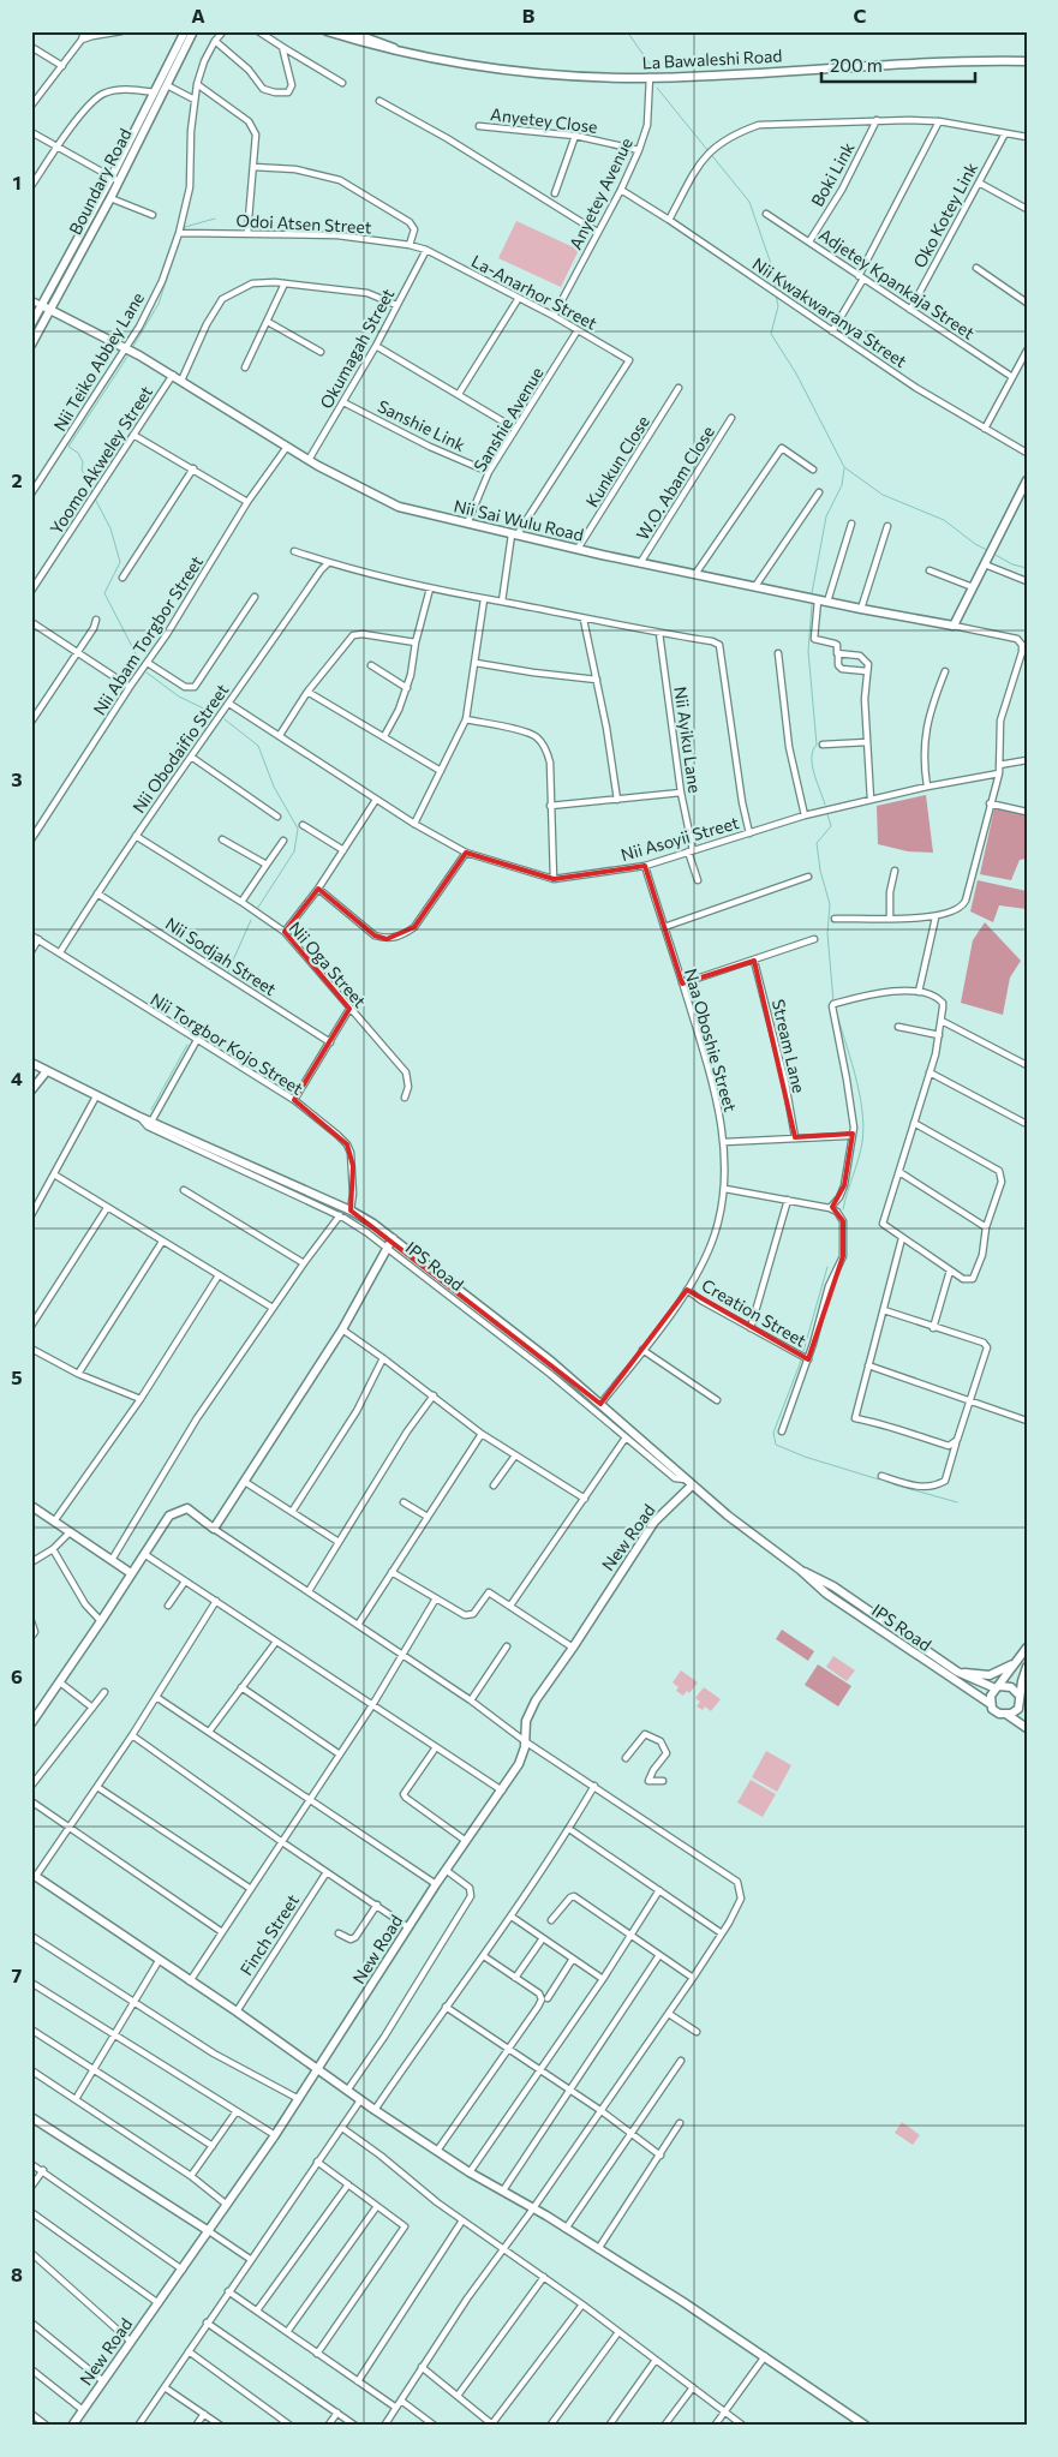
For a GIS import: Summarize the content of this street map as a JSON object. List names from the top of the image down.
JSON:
{
  "streets": {
    "street": [
      "La Bawaleshi Road",
      "Anyetey Close",
      "Boki Link",
      "Boundary Road",
      "Anyetey Avenue",
      "Oko Kotey Link",
      "Odoi Atsen Street",
      "Adjetey Kpankaja Street",
      "La-Anarhor Street",
      "Nii Kwakwaranya Street",
      "Okumagah Street",
      "Nii Teiko Abbey Lane",
      "Sanshie Avenue",
      "Sanshie Link",
      "Yoomo Akweley Street",
      "Kunkun Close",
      "W.O. Abam Close",
      "Nii Sai Wulu Road",
      "Nii Abam Torgbor Street",
      "Nii Ayiku Lane",
      "Nii Obodaifio Street",
      "Nii Asoyii Street",
      "Nii Sodjah Street",
      "Nii Oga Street",
      "Naa Oboshie Street",
      "Nii Torgbor Kojo Street",
      "Stream Lane",
      "IPS Road",
      "Creation Street",
      "New Road",
      "Finch Street"
    ]
  },
  "crossings": [
    ["La Bawaleshi Road", "Anyetey Avenue"],
    ["Anyetey Close", "Anyetey Avenue"],
    ["Boki Link", "Adjetey Kpankaja Street"],
    ["Boundary Road", "Nii Sai Wulu Road"],
    ["Anyetey Avenue", "La-Anarhor Street"],
    ["Anyetey Avenue", "Nii Kwakwaranya Street"],
    ["Oko Kotey Link", "Adjetey Kpankaja Street"],
    ["Odoi Atsen Street", "La-Anarhor Street"],
    ["Odoi Atsen Street", "Okumagah Street"],
    ["Odoi Atsen Street", "Nii Teiko Abbey Lane"],
    ["La-Anarhor Street", "Okumagah Street"],
    ["La-Anarhor Street", "Sanshie Avenue"],
    ["La-Anarhor Street", "Nii Sai Wulu Road"],
    ["Okumagah Street", "Sanshie Link"],
    ["Okumagah Street", "Nii Sai Wulu Road"],
    ["Nii Teiko Abbey Lane", "Nii Sai Wulu Road"],
    ["Sanshie Avenue", "Sanshie Link"],
    ["Sanshie Avenue", "Nii Sai Wulu Road"],
    ["Yoomo Akweley Street", "Nii Sai Wulu Road"],
    ["Kunkun Close", "Nii Sai Wulu Road"],
    ["W.O. Abam Close", "Nii Sai Wulu Road"],
    ["Nii Sai Wulu Road", "Nii Abam Torgbor Street"],
    ["Nii Ayiku Lane", "Nii Asoyii Street"],
    ["Nii Obodaifio Street", "Nii Asoyii Street"],
    ["Nii Obodaifio Street", "Nii Sodjah Street"],
    ["Nii Obodaifio Street", "Nii Oga Street"],
    ["Nii Obodaifio Street", "Nii Torgbor Kojo Street"],
    ["Nii Asoyii Street", "Naa Oboshie Street"],
    ["Naa Oboshie Street", "IPS Road"],
    ["Naa Oboshie Street", "Creation Street"],
    ["Nii Torgbor Kojo Street", "IPS Road"],
    ["IPS Road", "New Road"]
  ],
  "scale_bar": "200 m",
  "grid": {
    "columns": ["A", "B", "C"],
    "rows": [
      "1",
      "2",
      "3",
      "4",
      "5",
      "6",
      "7",
      "8"
    ]
  }
}
